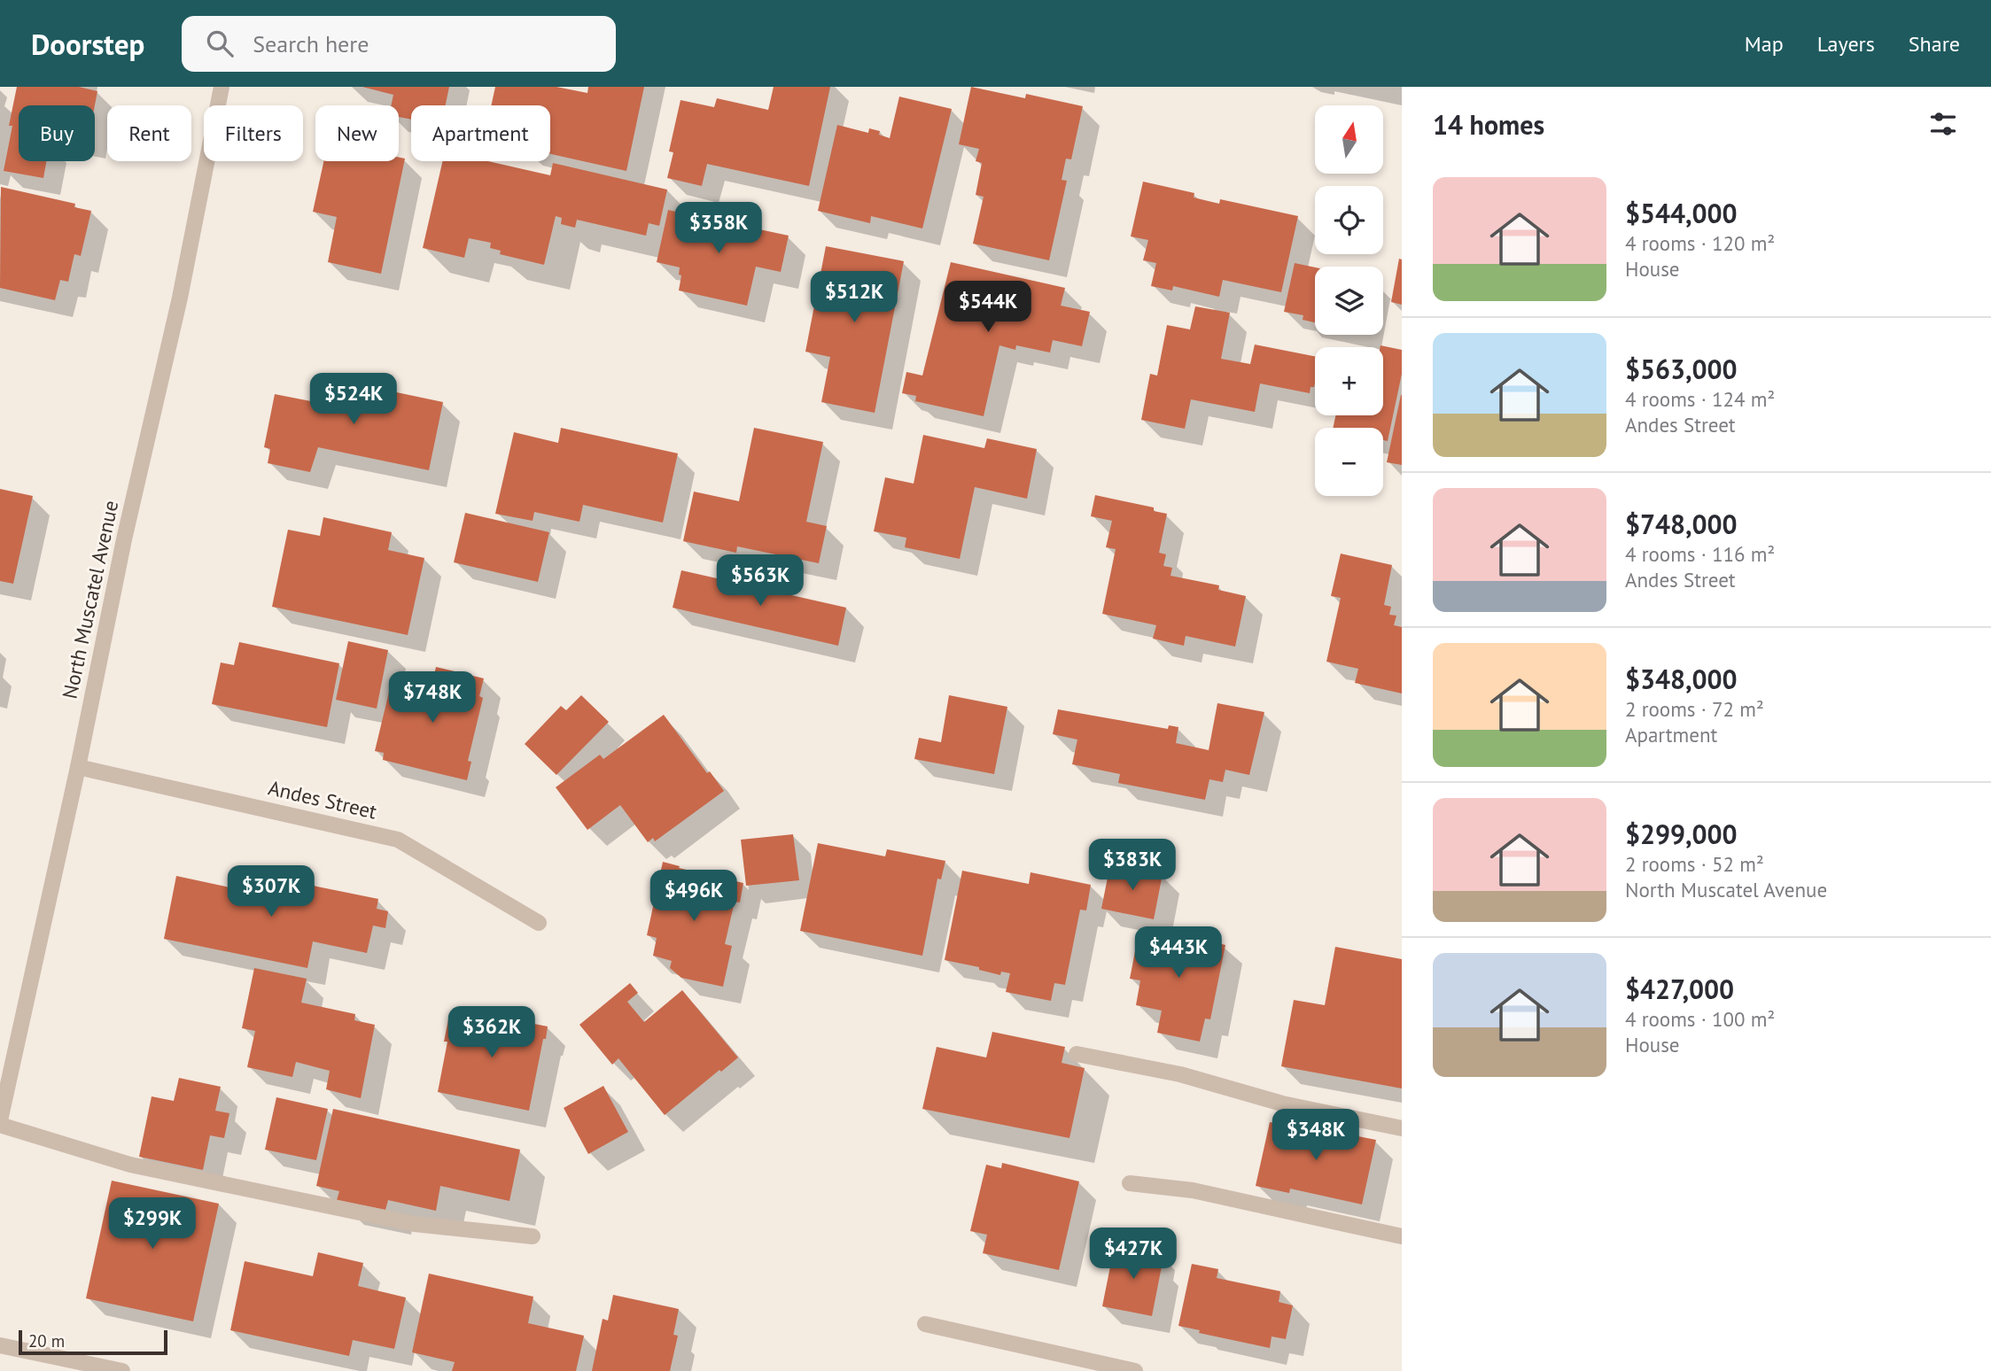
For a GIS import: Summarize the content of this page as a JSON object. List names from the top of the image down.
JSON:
{
  "streets": {
    "street": ["North Muscatel Avenue", "Andes Street"]
  },
  "crossings": [
    ["North Muscatel Avenue", "Andes Street"]
  ],
  "scale_bar": "20 m",
  "north": "top",
  "page": {
    "header": "Doorstep",
    "search": "Search here",
    "nav": ["Map", "Layers", "Share"],
    "heading": "14 homes",
    "map_buttons": ["+", "−"],
    "chip": [
      "Buy",
      "Rent",
      "Filters",
      "New",
      "Apartment"
    ],
    "list": [
      {
        "name": "$544,000",
        "note": "4 rooms · 120 m² · House"
      },
      {
        "name": "$563,000",
        "note": "4 rooms · 124 m² · Andes Street"
      },
      {
        "name": "$748,000",
        "note": "4 rooms · 116 m² · Andes Street"
      },
      {
        "name": "$348,000",
        "note": "2 rooms · 72 m² · Apartment"
      },
      {
        "name": "$299,000",
        "note": "2 rooms · 52 m² · North Muscatel Avenue"
      },
      {
        "name": "$427,000",
        "note": "4 rooms · 100 m² · House"
      }
    ],
    "price": [
      "$358K",
      "$512K",
      "$544K",
      "$524K",
      "$563K",
      "$748K",
      "$383K",
      "$307K",
      "$496K",
      "$443K",
      "$362K",
      "$348K",
      "$299K",
      "$427K"
    ],
    "scale": "20 m"
  }
}
